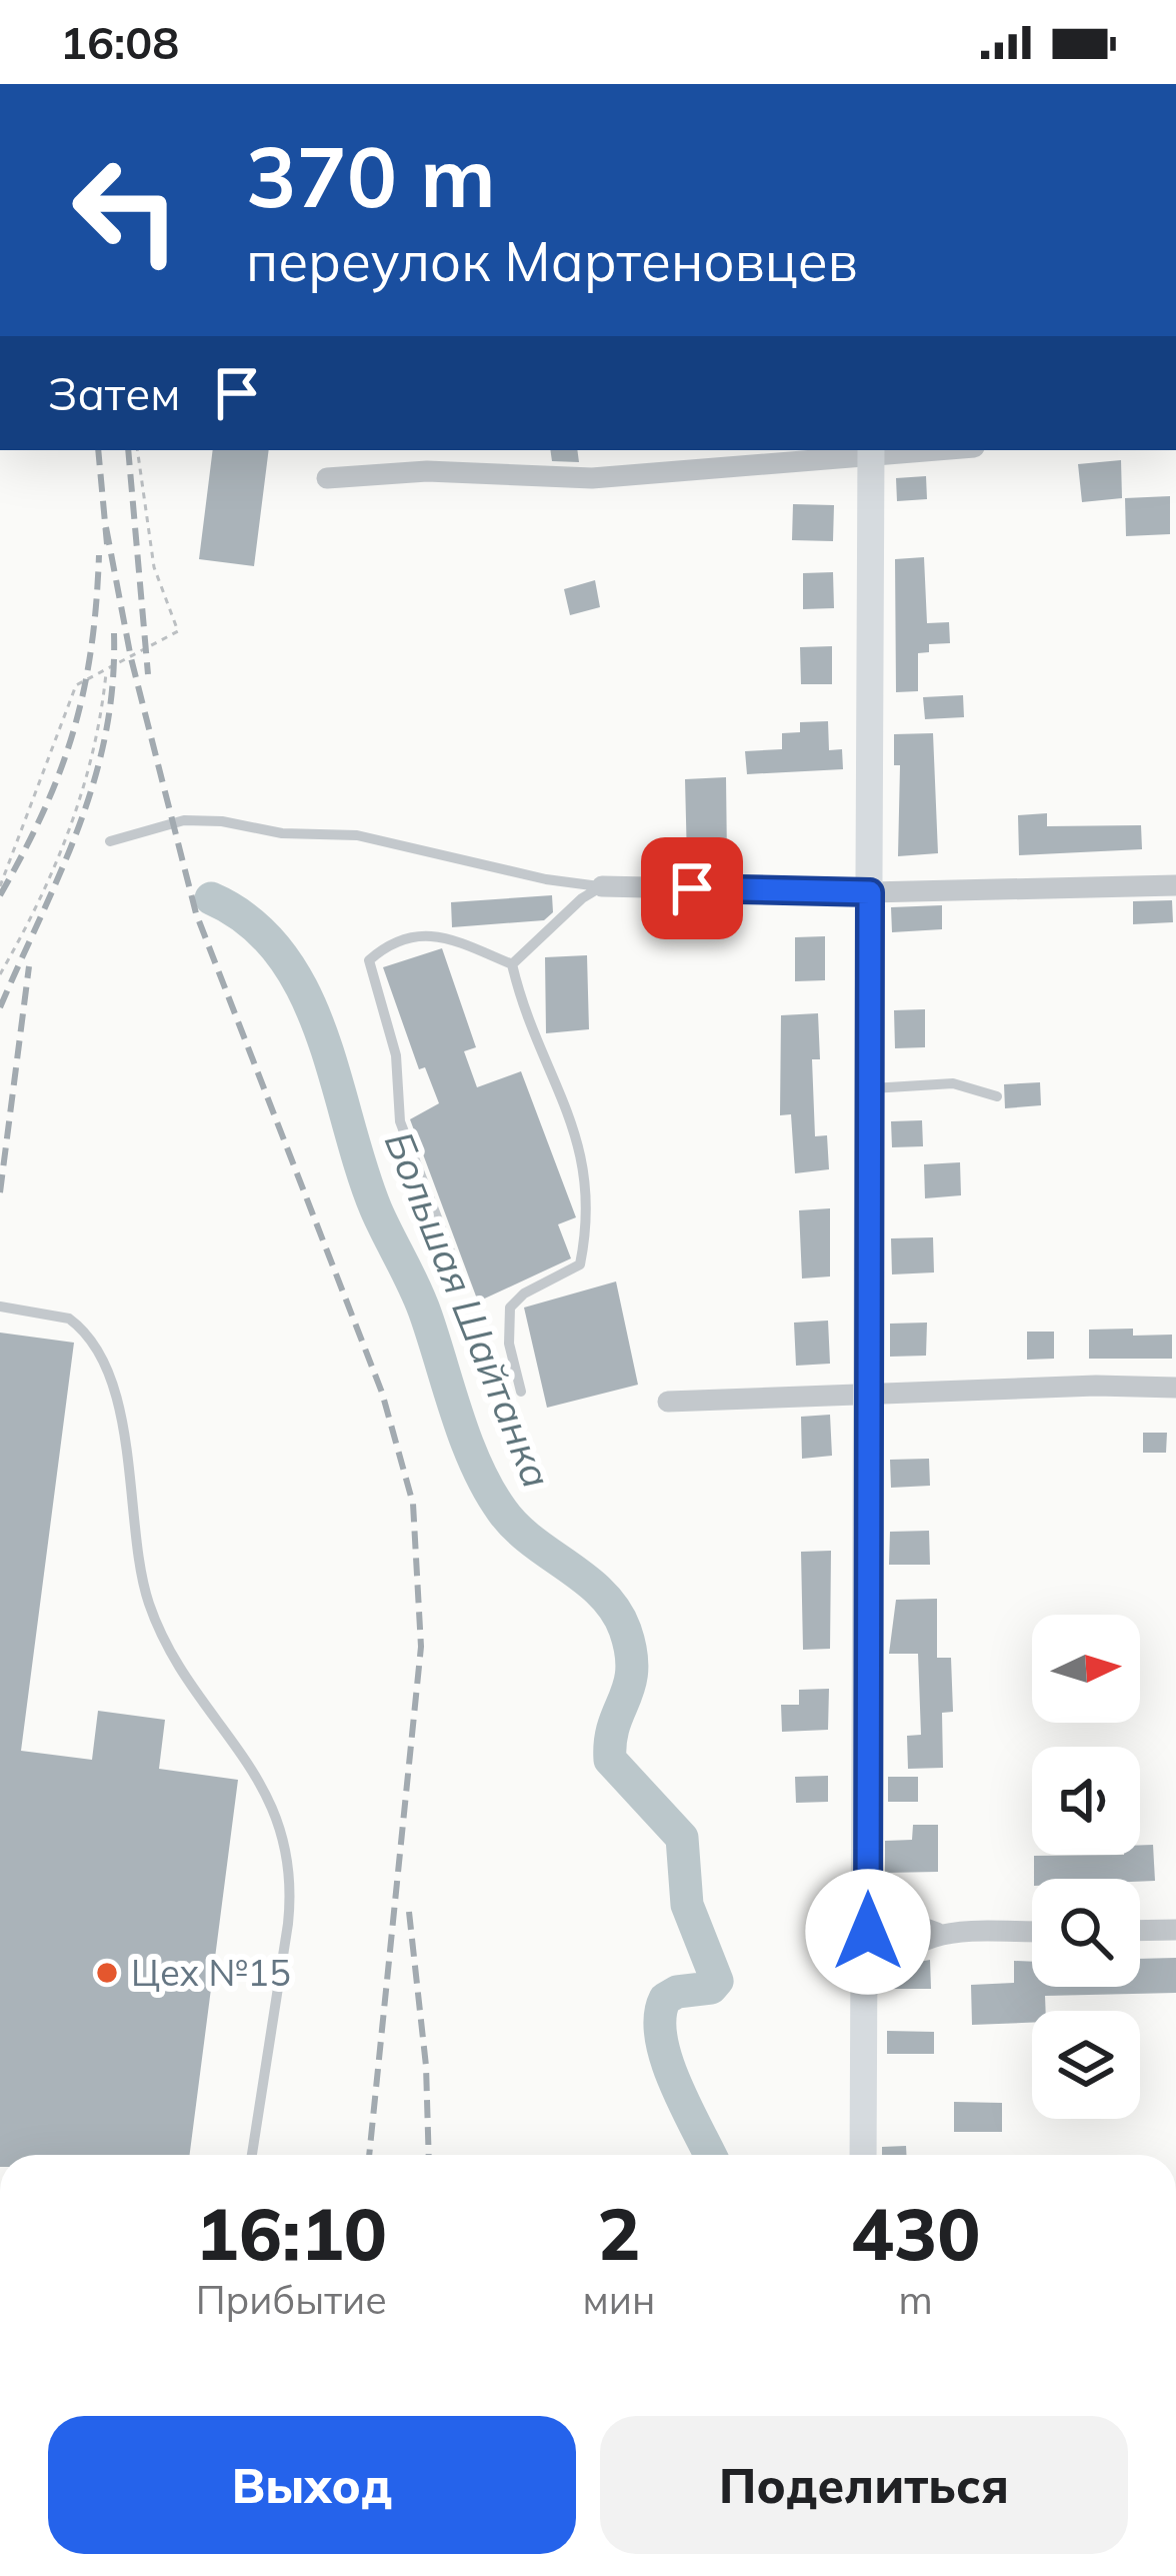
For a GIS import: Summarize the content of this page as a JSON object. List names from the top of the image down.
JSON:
{
  "water": ["Большая Шайтанка"],
  "places": ["Цех №15"],
  "north": "right",
  "page": {
    "status": "16:08",
    "turn": ["370 m", "переулок Мартеновцев"],
    "then": "Затем",
    "eta": [
      "16:10",
      "Прибытие",
      "2",
      "мин",
      "430",
      "m"
    ],
    "buttons": ["Выход", "Поделиться"]
  }
}
